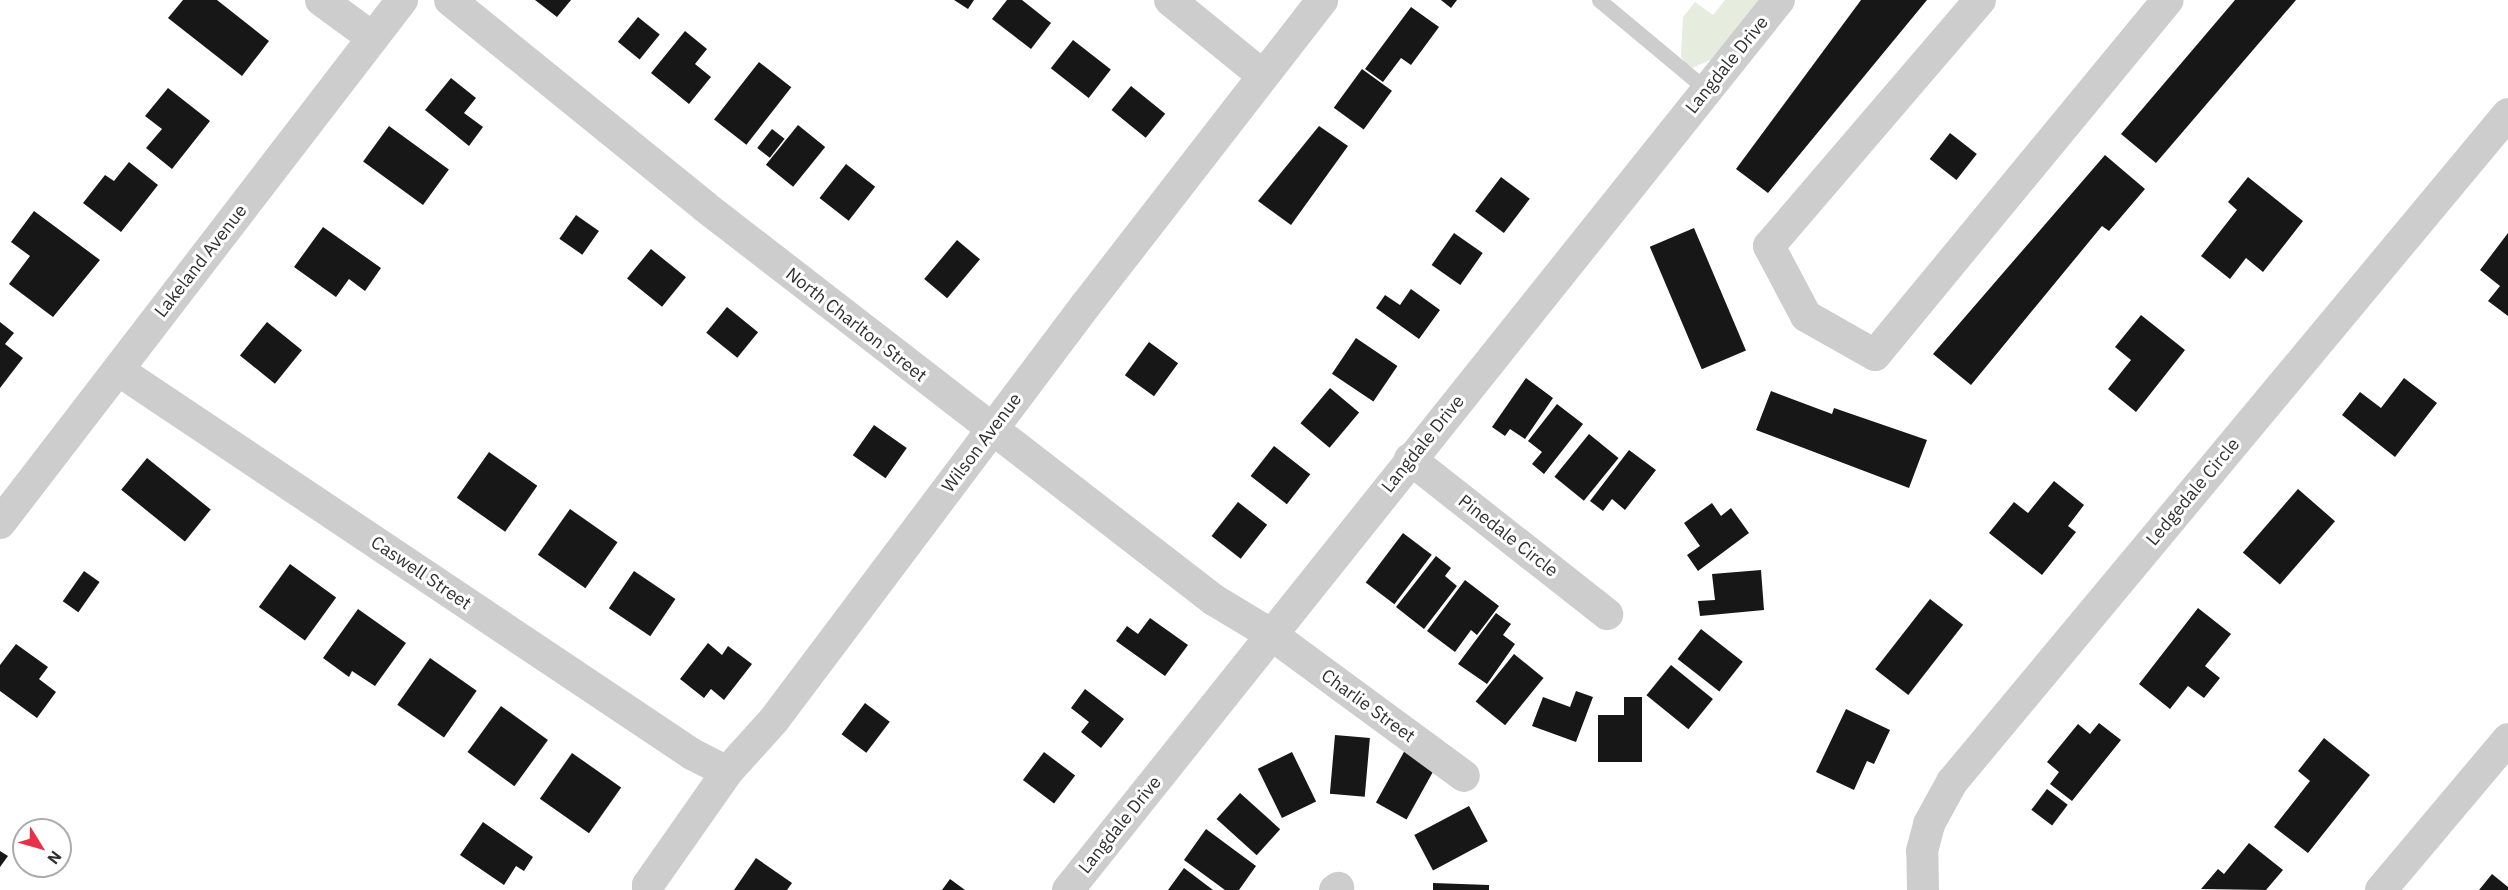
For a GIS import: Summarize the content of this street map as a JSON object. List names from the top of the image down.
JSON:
{
  "streets": {
    "street": [
      "Langdale Drive",
      "Lakeland Avenue",
      "North Charlton Street",
      "Wilson Avenue",
      "Ledgedale Circle",
      "Pinedale Circle",
      "Caswell Street",
      "Charlie Street"
    ]
  },
  "crossings": [
    ["Langdale Drive", "North Charlton Street"],
    ["Langdale Drive", "Pinedale Circle"],
    ["Langdale Drive", "Charlie Street"],
    ["Lakeland Avenue", "Caswell Street"],
    ["North Charlton Street", "Wilson Avenue"],
    ["North Charlton Street", "Charlie Street"],
    ["Wilson Avenue", "Caswell Street"]
  ],
  "north": "bottom right"
}
